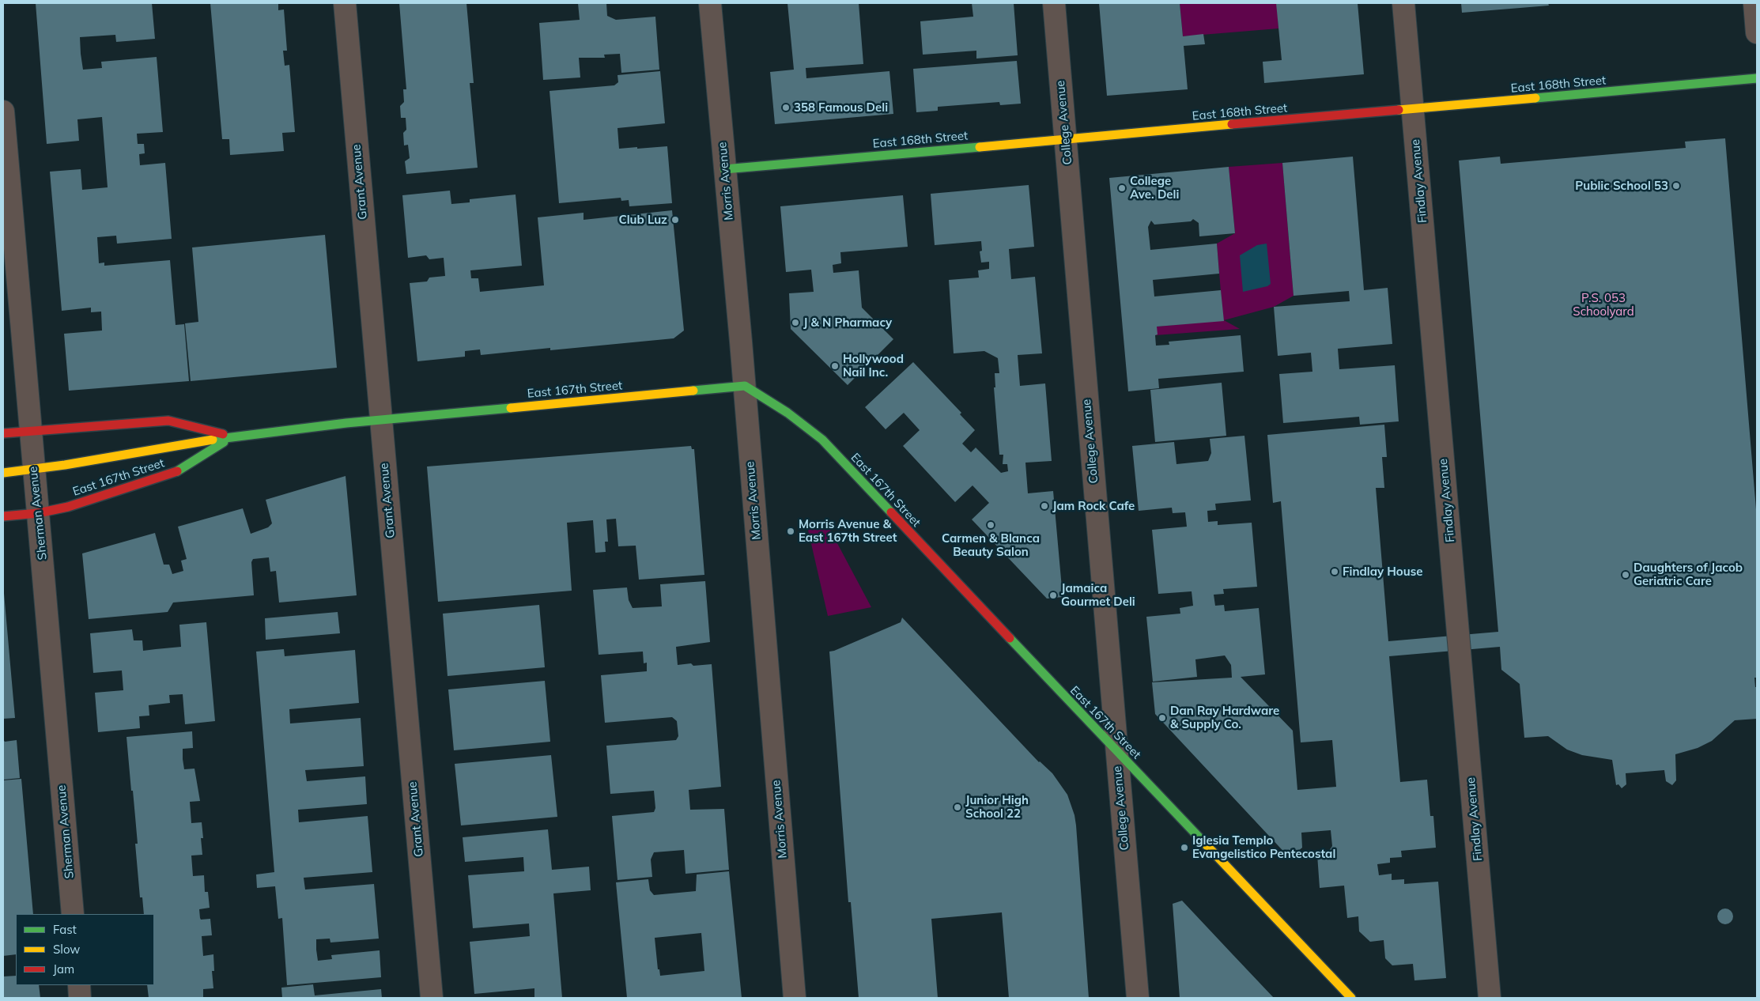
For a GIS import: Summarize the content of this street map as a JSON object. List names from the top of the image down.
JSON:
{
  "streets": {
    "street": [
      "East 168th Street",
      "College Avenue",
      "Morris Avenue",
      "Findlay Avenue",
      "Grant Avenue",
      "East 167th Street",
      "Sherman Avenue"
    ]
  },
  "crossings": [
    ["East 168th Street", "College Avenue"],
    ["East 168th Street", "Morris Avenue"],
    ["East 168th Street", "Findlay Avenue"],
    ["College Avenue", "East 167th Street"],
    ["Morris Avenue", "East 167th Street"],
    ["Grant Avenue", "East 167th Street"],
    ["East 167th Street", "Sherman Avenue"]
  ],
  "parks": ["P.S. 053 Schoolyard"],
  "places": [
    "358 Famous Deli",
    "Public School 53",
    "College Ave. Deli",
    "Club Luz",
    "J & N Pharmacy",
    "Hollywood Nail Inc.",
    "Jam Rock Cafe",
    "Carmen & Blanca Beauty Salon",
    "Morris Avenue & East 167th Street",
    "Findlay House",
    "Daughters of Jacob Geriatric Care",
    "Jamaica Gourmet Deli",
    "Dan Ray Hardware & Supply Co.",
    "Junior High School 22",
    "Iglesia Templo Evangelistico Pentecostal"
  ],
  "legend": ["Fast", "Slow", "Jam"]
}
